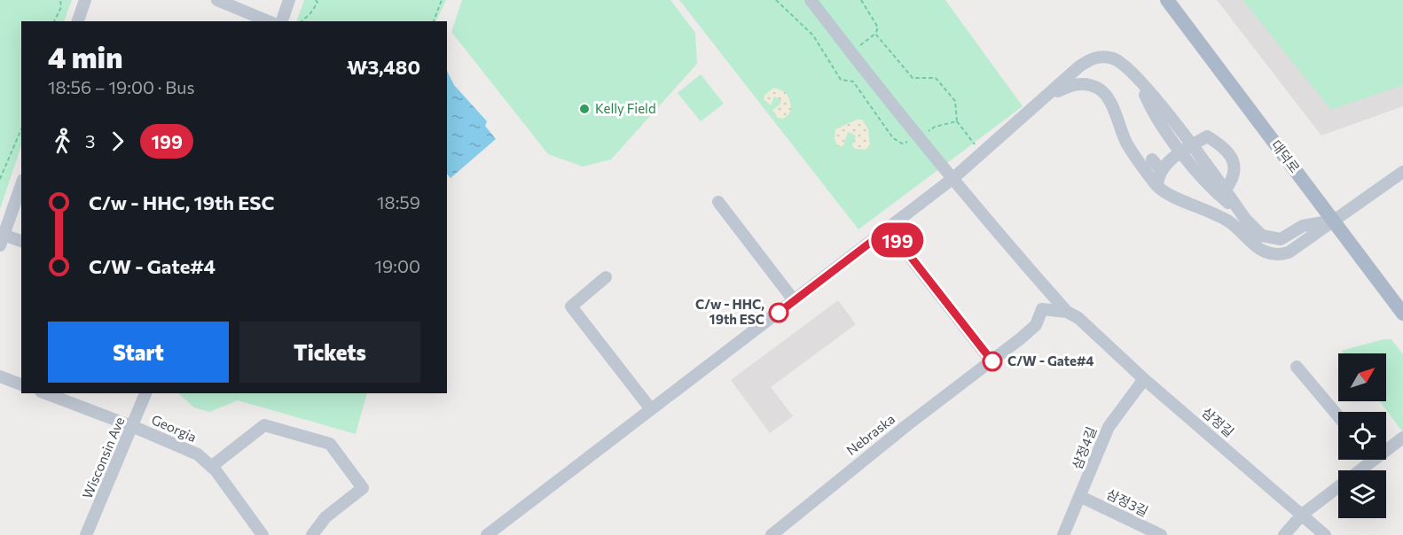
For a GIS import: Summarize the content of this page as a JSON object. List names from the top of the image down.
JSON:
{
  "streets": {
    "main road": ["대덕로"],
    "street": [
      "삼정길",
      "Georgia",
      "Nebraska",
      "삼정4길",
      "Wisconsin Ave",
      "삼정3길"
    ]
  },
  "crossings": [
    ["삼정길", "Nebraska"],
    ["삼정길", "삼정4길"],
    ["Georgia", "Wisconsin Ave"],
    ["삼정4길", "삼정3길"]
  ],
  "places": ["Kelly Field", "C/w - HHC, 19th ESC", "C/W - Gate#4"],
  "lines": ["bus line 199"],
  "north": "top right",
  "page": {
    "on_map": "199",
    "heading": ["4 min", "18:56 – 19:00 · Bus", "₩3,480"],
    "legs": ["3", "199"],
    "list": [
      {
        "name": "C/w - HHC, 19th ESC",
        "value": "18:59"
      },
      {
        "name": "C/W - Gate#4",
        "value": "19:00"
      }
    ],
    "buttons": ["Start", "Tickets"]
  }
}
